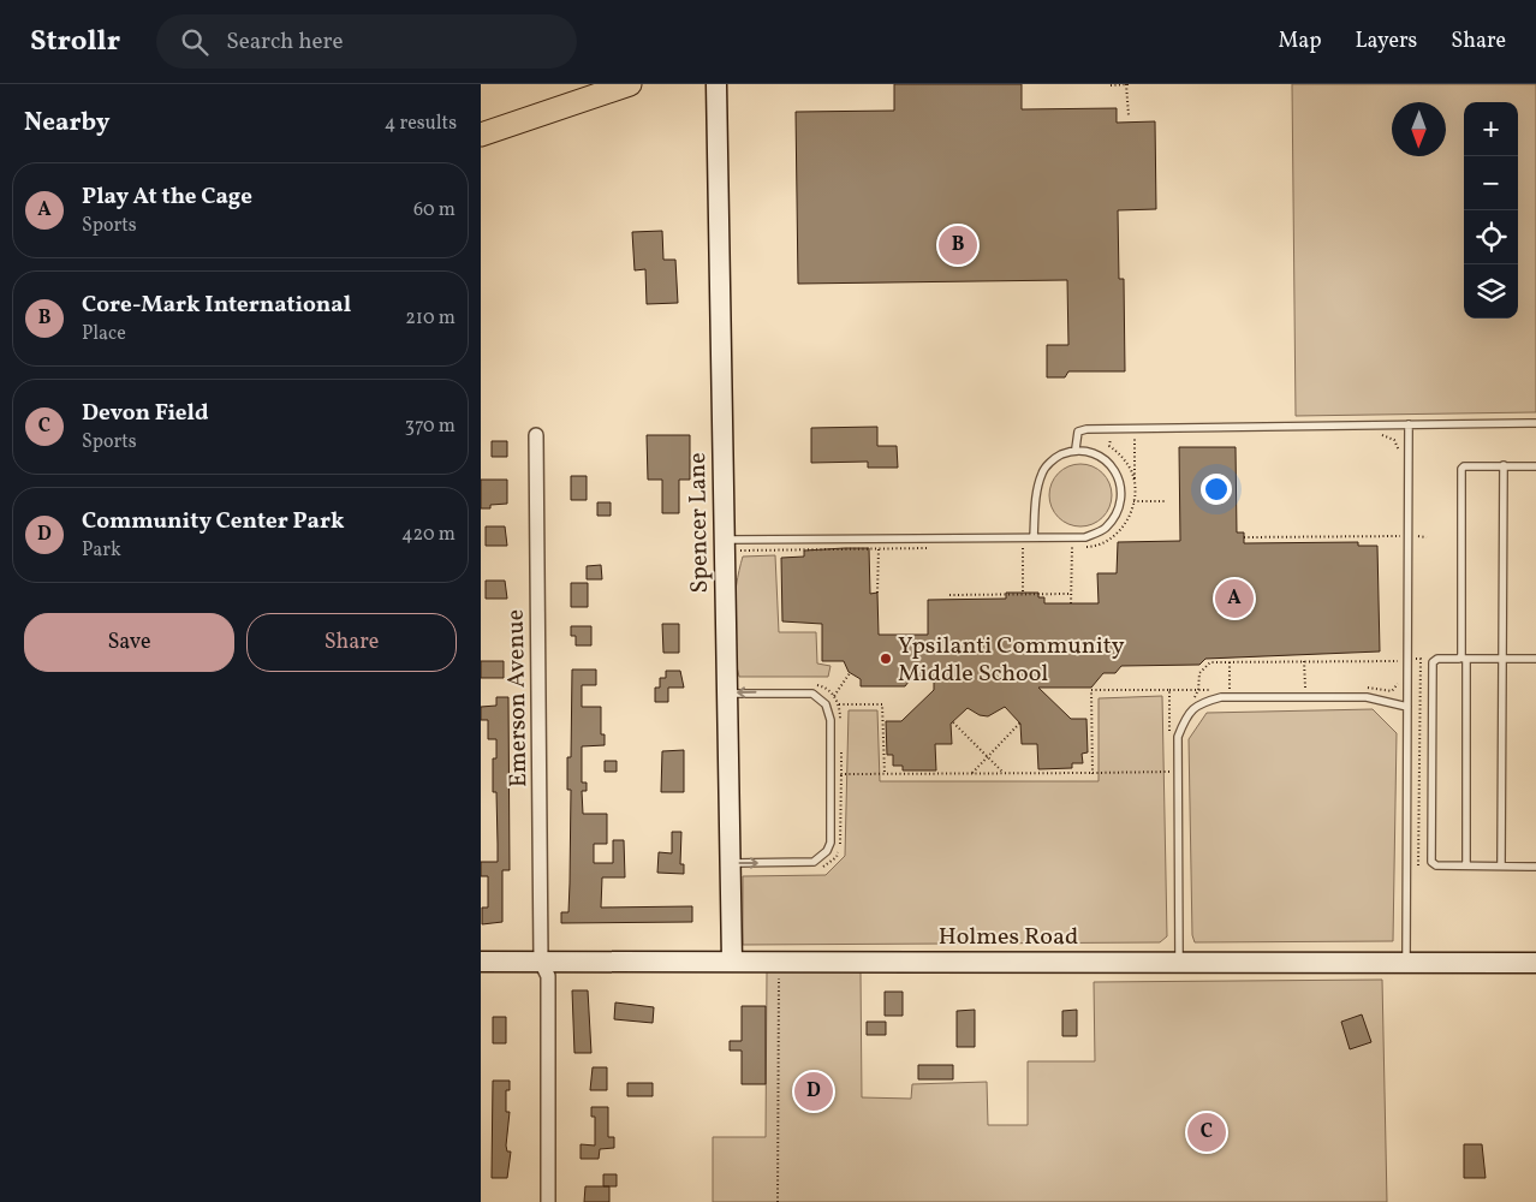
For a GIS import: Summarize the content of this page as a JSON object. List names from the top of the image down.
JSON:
{
  "streets": {
    "main road": ["Spencer Lane", "Holmes Road"],
    "street": ["Emerson Avenue"]
  },
  "crossings": [
    ["Spencer Lane", "Holmes Road"],
    ["Emerson Avenue", "Holmes Road"]
  ],
  "places": ["Ypsilanti Community Middle School"],
  "north": "bottom",
  "page": {
    "header": "Strollr",
    "search": "Search here",
    "nav": ["Map", "Layers", "Share"],
    "heading": ["Nearby", "4 results"],
    "map_buttons": ["+", "−"],
    "list": [
      {
        "mark": "A",
        "name": "Play At the Cage",
        "note": "Sports",
        "value": "60 m"
      },
      {
        "mark": "B",
        "name": "Core-Mark International",
        "note": "Place",
        "value": "210 m"
      },
      {
        "mark": "C",
        "name": "Devon Field",
        "note": "Sports",
        "value": "370 m"
      },
      {
        "mark": "D",
        "name": "Community Center Park",
        "note": "Park",
        "value": "420 m"
      }
    ],
    "pins": [
      "B",
      "A",
      "D",
      "C"
    ],
    "buttons": ["Save", "Share"]
  }
}
